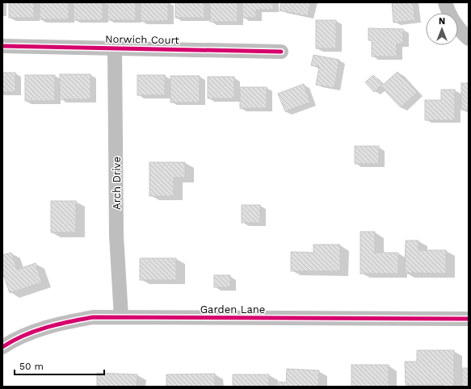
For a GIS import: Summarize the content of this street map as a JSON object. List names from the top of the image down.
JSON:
{
  "streets": {
    "street": ["Norwich Court", "Arch Drive", "Garden Lane"]
  },
  "crossings": [
    ["Norwich Court", "Arch Drive"],
    ["Arch Drive", "Garden Lane"]
  ],
  "scale_bar": "50 m",
  "north": "top"
}
